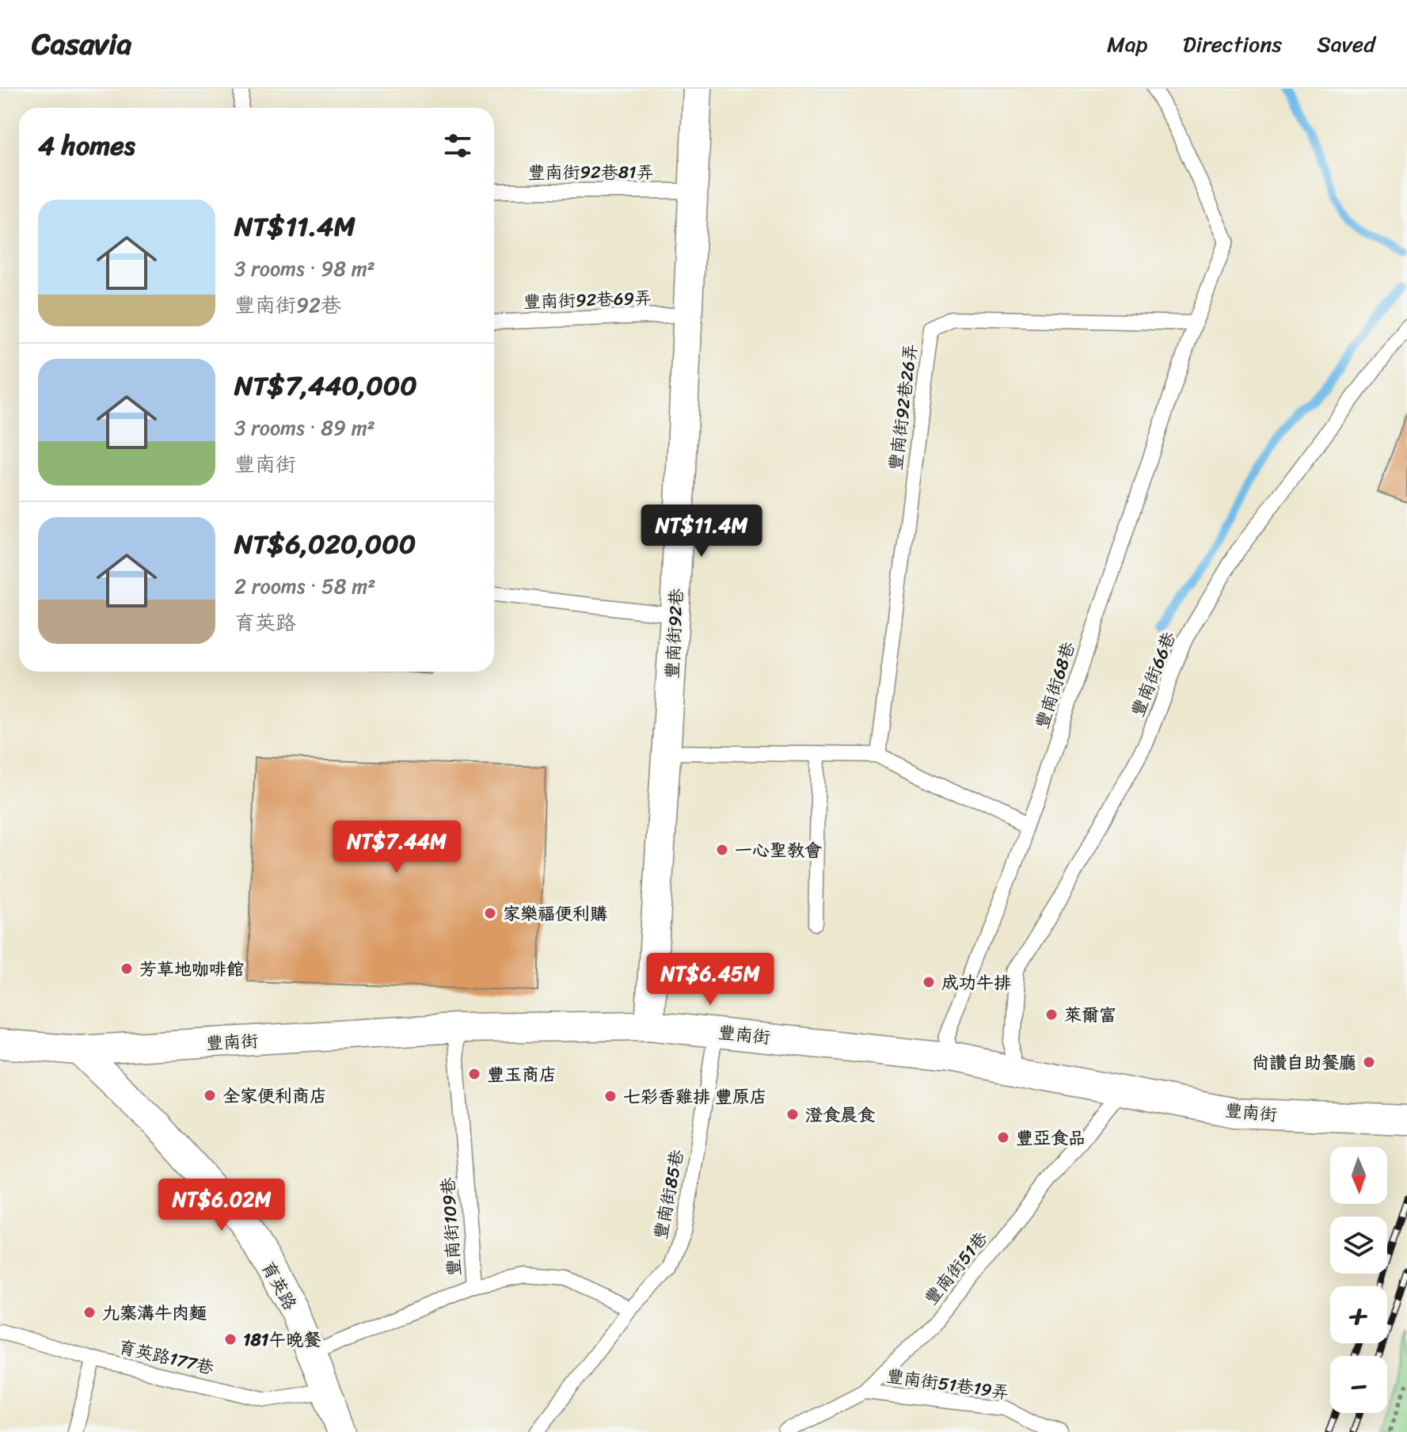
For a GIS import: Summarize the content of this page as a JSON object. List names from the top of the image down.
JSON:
{
  "streets": {
    "street": ["豐南街92巷", "豐南街", "育英路"],
    "lane": [
      "豐南街92巷81弄",
      "豐南街92巷69弄",
      "豐南街92巷26弄",
      "豐南街66巷",
      "豐南街68巷",
      "豐南街85巷",
      "豐南街109巷",
      "豐南街51巷",
      "育英路177巷",
      "豐南街51巷19弄"
    ]
  },
  "crossings": [
    ["豐南街92巷81弄", "豐南街92巷"],
    ["豐南街92巷69弄", "豐南街92巷"],
    ["豐南街92巷26弄", "豐南街68巷"],
    ["豐南街92巷", "豐南街"],
    ["豐南街66巷", "豐南街"],
    ["豐南街68巷", "豐南街"],
    ["豐南街", "豐南街85巷"],
    ["豐南街", "豐南街109巷"],
    ["豐南街", "豐南街51巷"],
    ["豐南街", "育英路"],
    ["豐南街109巷", "育英路"],
    ["豐南街51巷", "豐南街51巷19弄"],
    ["育英路", "育英路177巷"]
  ],
  "places": [
    "一心聖教會",
    "家樂福便利購",
    "芳草地咖啡館",
    "成功牛排",
    "萊爾富",
    "尚讚自助餐廳",
    "豐玉商店",
    "全家便利商店",
    "七彩香雞排 豐原店",
    "澄食晨食",
    "豐亞食品",
    "九寨溝牛肉麵",
    "181午晚餐"
  ],
  "north": "bottom",
  "page": {
    "header": "Casavia",
    "nav": ["Map", "Directions", "Saved"],
    "heading": "4 homes",
    "list": [
      {
        "name": "NT$11.4M",
        "note": "3 rooms · 98 m² · 豐南街92巷"
      },
      {
        "name": "NT$7,440,000",
        "note": "3 rooms · 89 m² · 豐南街"
      },
      {
        "name": "NT$6,020,000",
        "note": "2 rooms · 58 m² · 育英路"
      }
    ],
    "price": [
      "NT$11.4M",
      "NT$7.44M",
      "NT$6.45M",
      "NT$6.02M"
    ],
    "map_buttons": ["+", "−"]
  }
}
